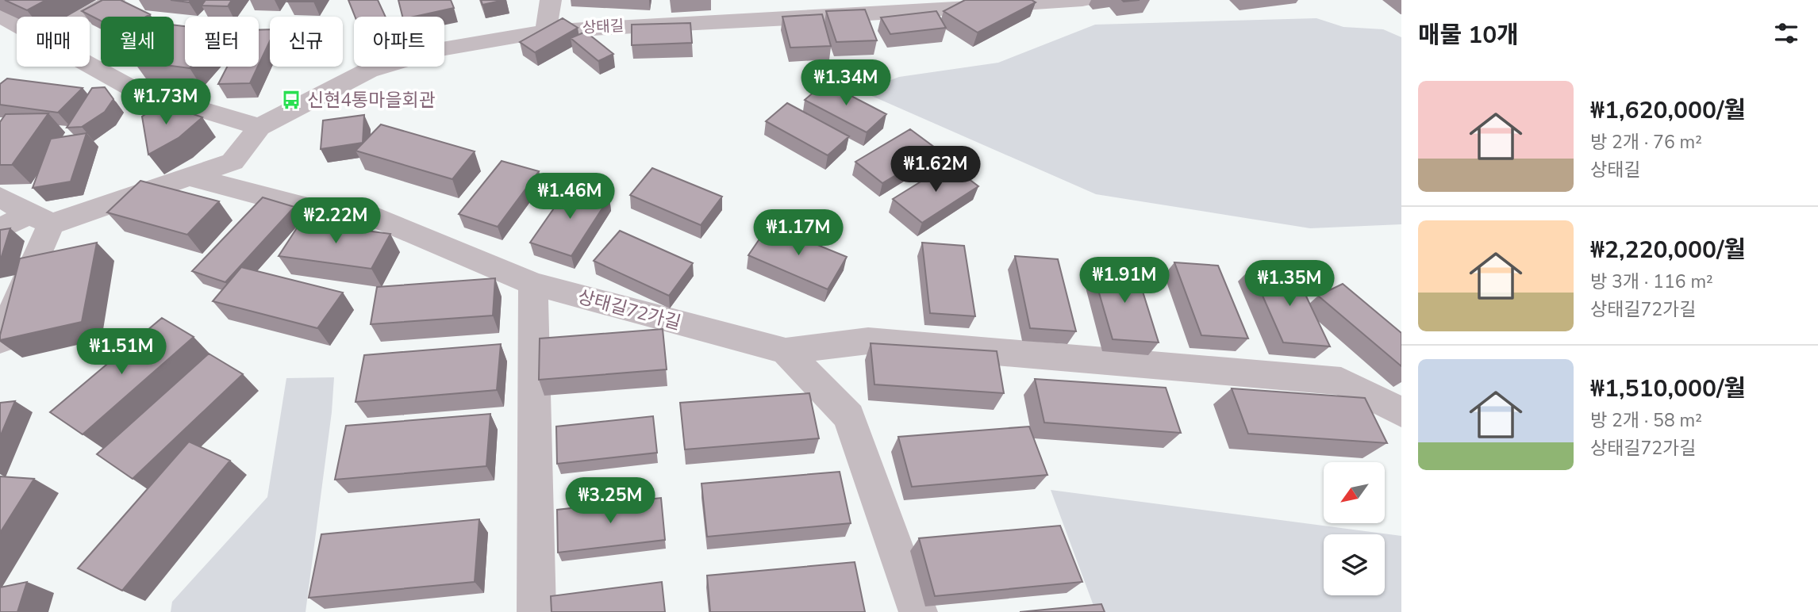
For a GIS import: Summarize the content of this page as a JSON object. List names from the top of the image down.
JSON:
{
  "streets": {
    "street": ["상태길", "상태길72가길"]
  },
  "places": {
    "bus stop": ["신현4통마을회관"]
  },
  "north": "bottom left",
  "page": {
    "heading": "매물 10개",
    "chip": [
      "매매",
      "월세",
      "필터",
      "신규",
      "아파트"
    ],
    "price": [
      "₩1.34M",
      "₩1.73M",
      "₩1.62M",
      "₩1.46M",
      "₩2.22M",
      "₩1.17M",
      "₩1.91M",
      "₩1.35M",
      "₩1.51M",
      "₩3.25M"
    ],
    "list": [
      {
        "name": "₩1,620,000/월",
        "note": "방 2개 · 76 m² · 상태길"
      },
      {
        "name": "₩2,220,000/월",
        "note": "방 3개 · 116 m² · 상태길72가길"
      },
      {
        "name": "₩1,510,000/월",
        "note": "방 2개 · 58 m² · 상태길72가길"
      }
    ]
  }
}
